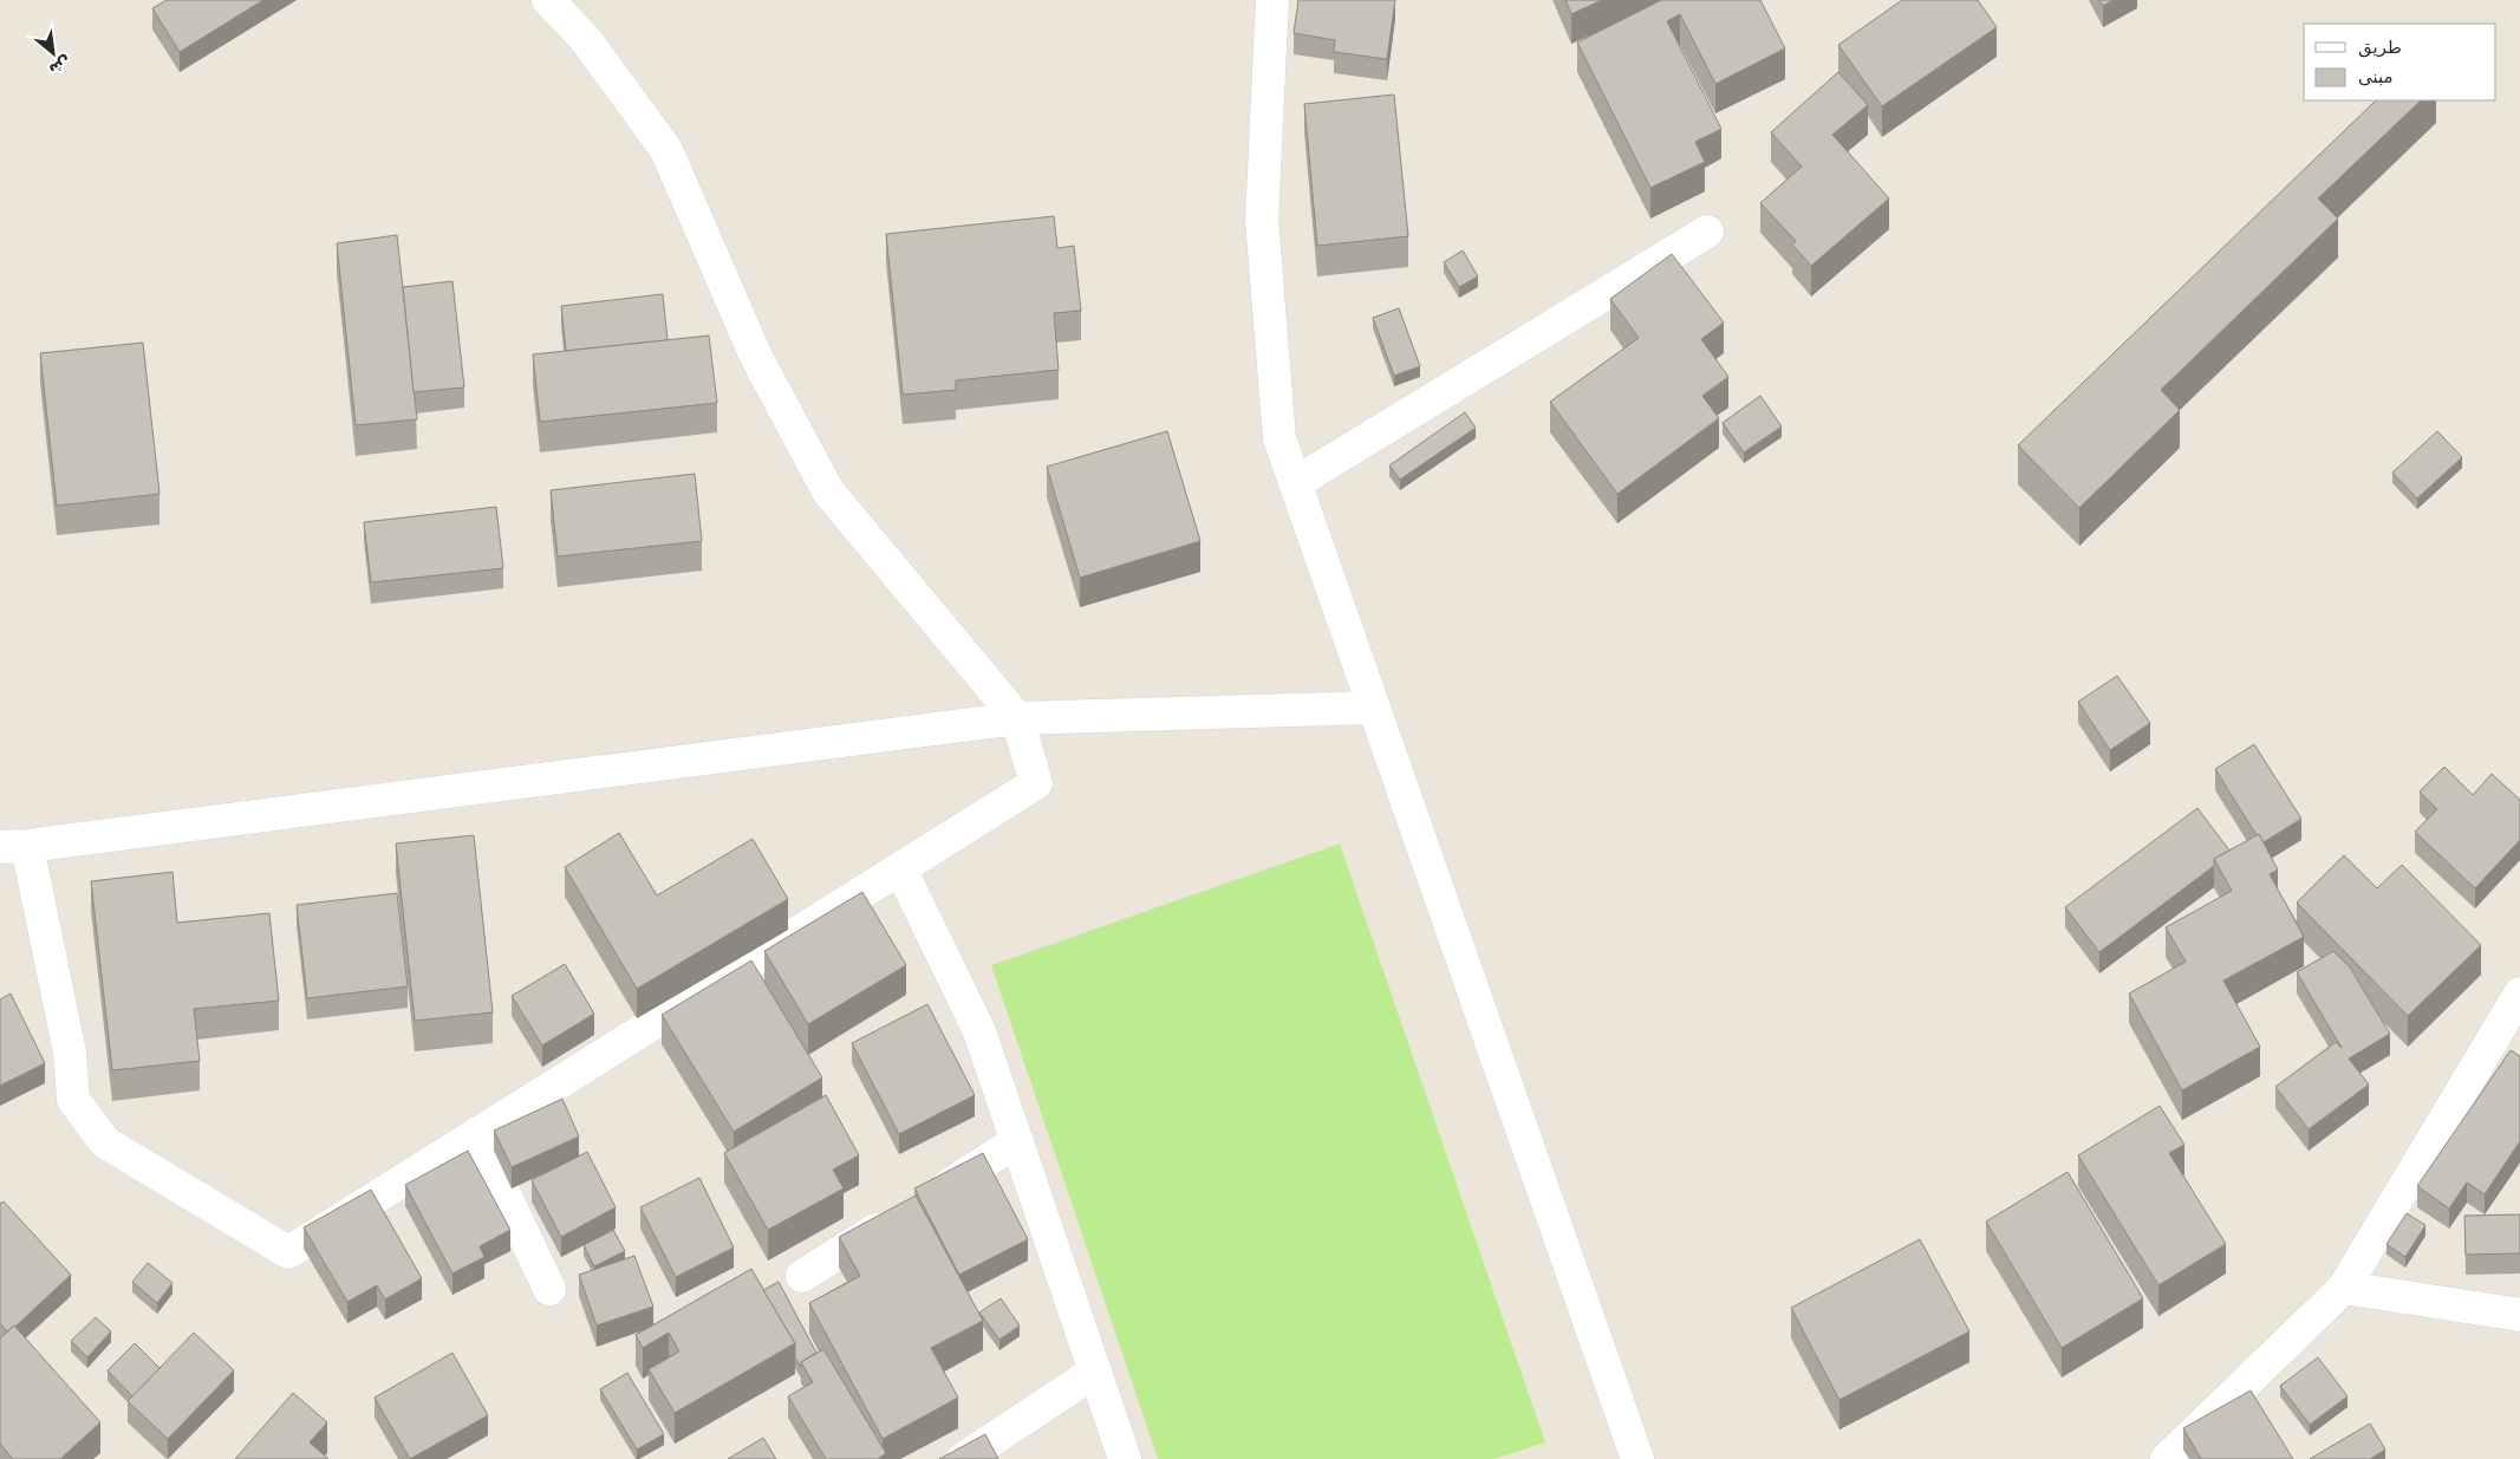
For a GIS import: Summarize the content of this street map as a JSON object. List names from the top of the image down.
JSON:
{
  "legend": ["طريق", "مبنى"],
  "north": "bottom right"
}
